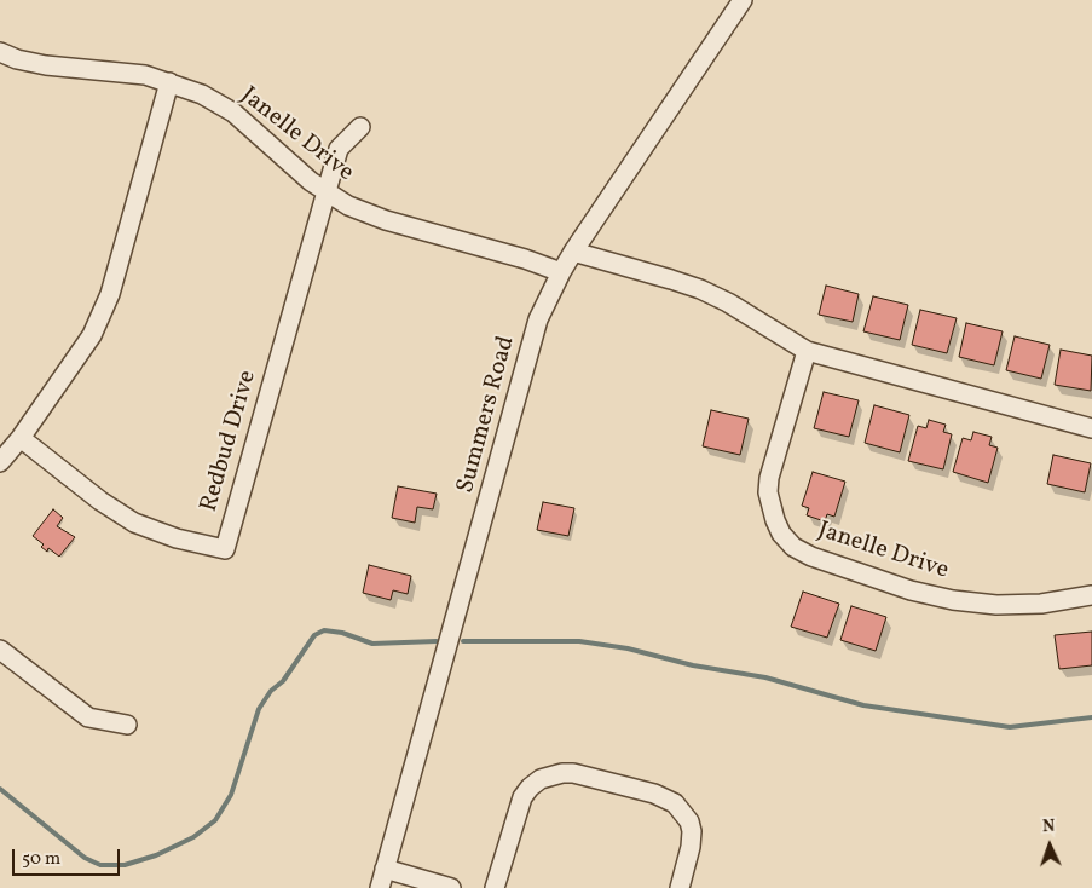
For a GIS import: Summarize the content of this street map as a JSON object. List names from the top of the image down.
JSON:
{
  "streets": {
    "street": ["Janelle Drive", "Summers Road", "Redbud Drive"]
  },
  "crossings": [
    ["Janelle Drive", "Summers Road"],
    ["Janelle Drive", "Redbud Drive"]
  ],
  "scale_bar": "50 m",
  "north": "top"
}
